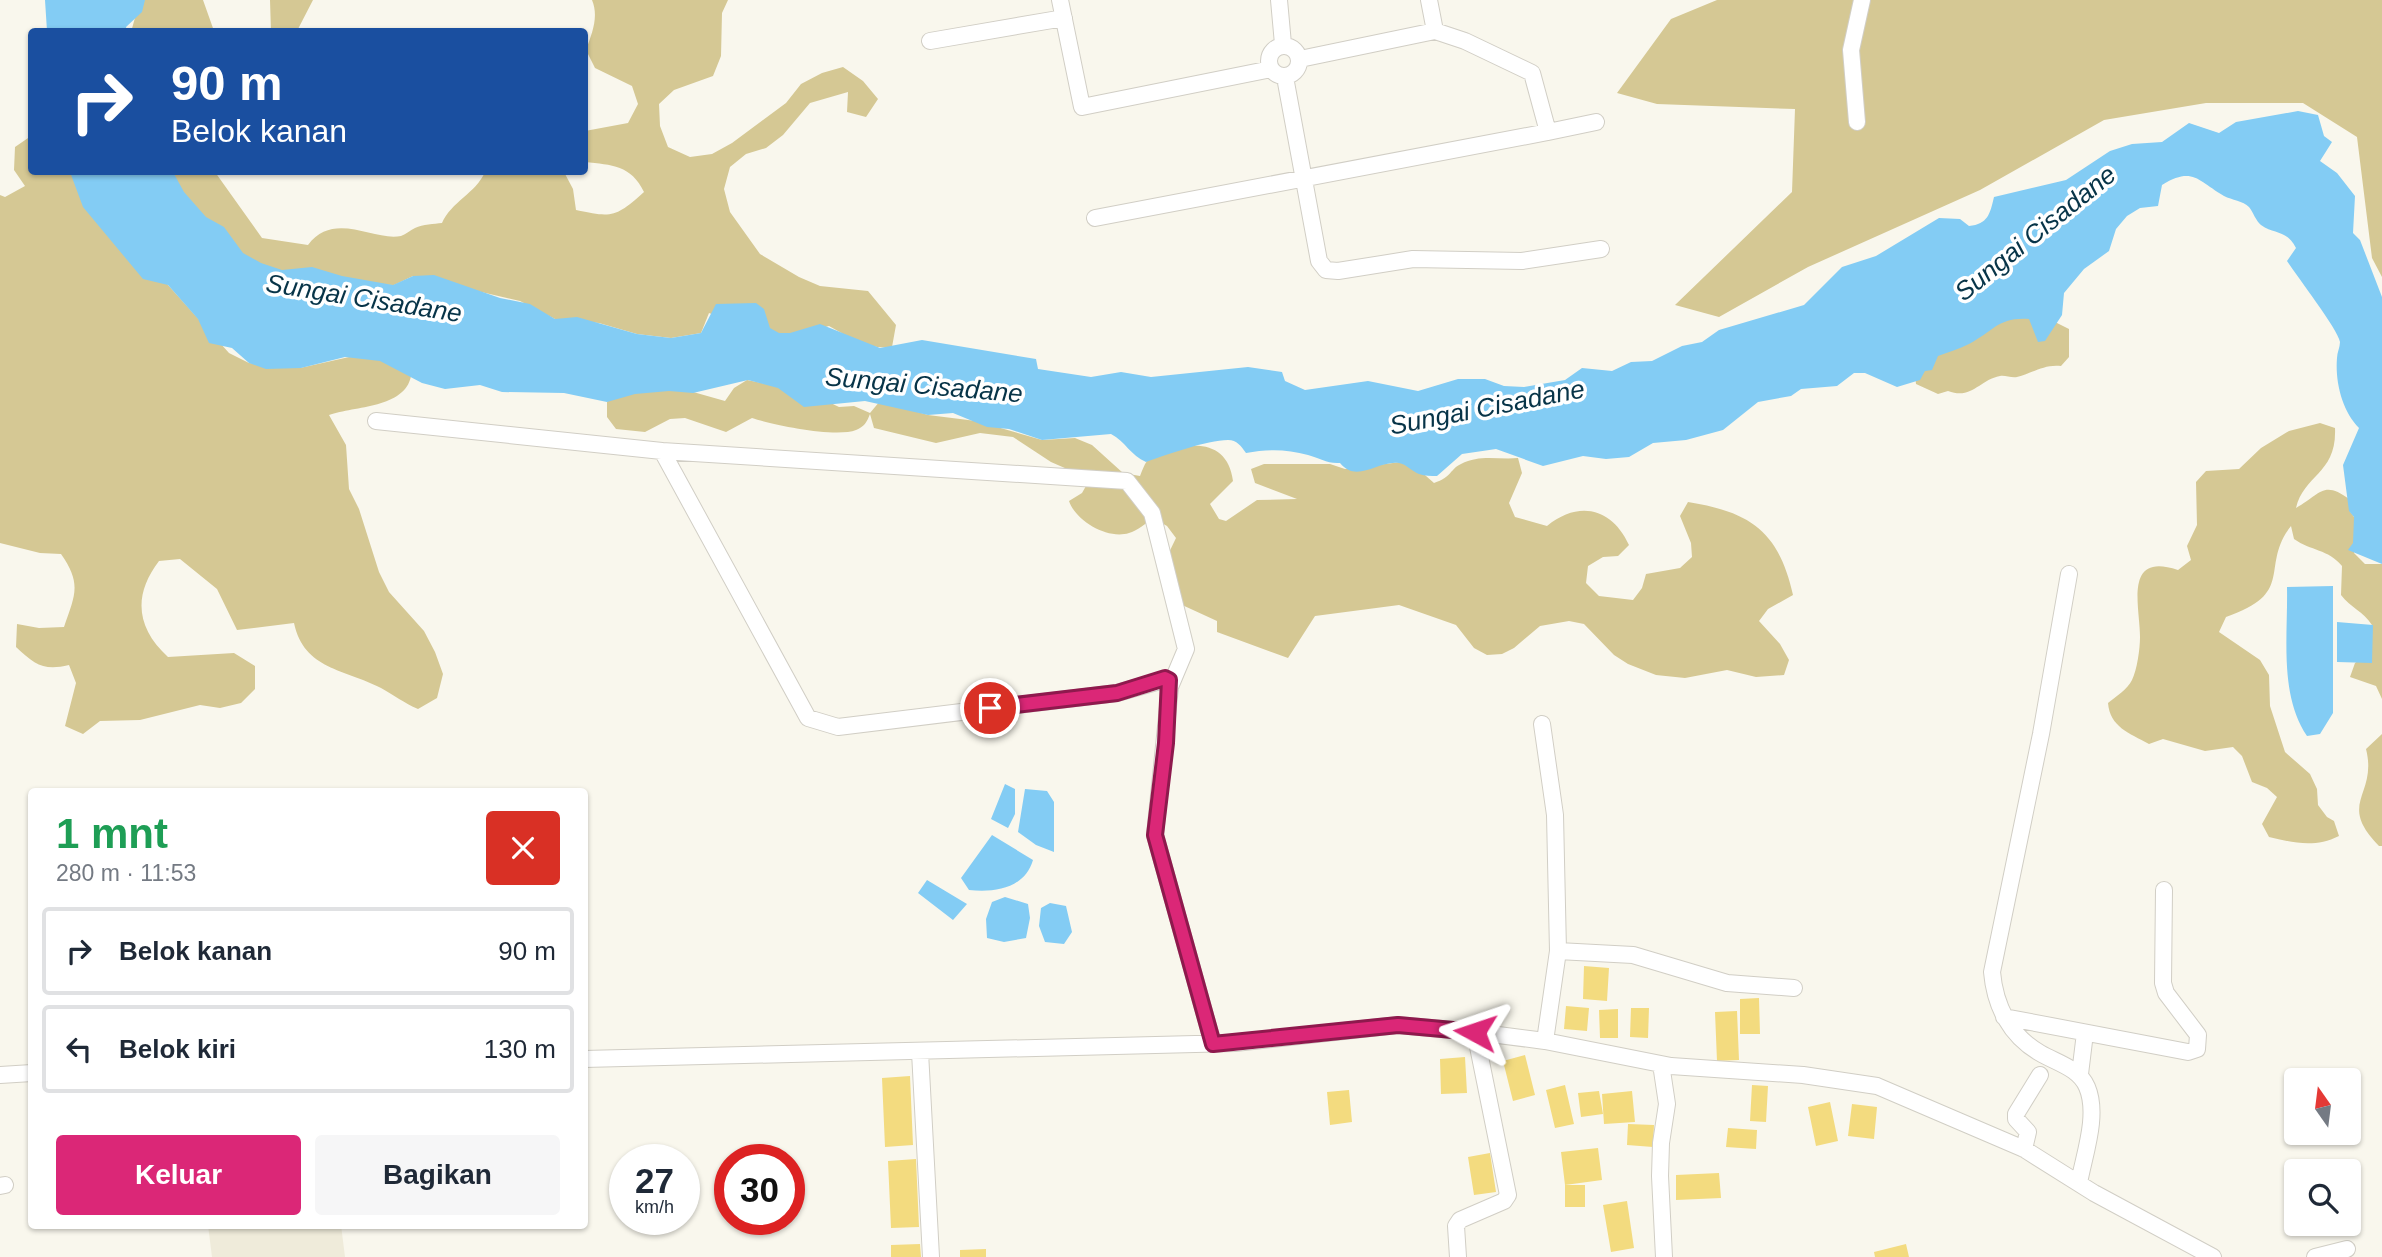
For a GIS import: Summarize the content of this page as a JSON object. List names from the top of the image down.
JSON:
{
  "water": ["Sungai Cisadane"],
  "north": "top",
  "page": {
    "turn": ["90 m", "Belok kanan"],
    "heading": ["1 mnt", "280 m · 11:53"],
    "list": [
      {
        "name": "Belok kanan",
        "value": "90 m"
      },
      {
        "name": "Belok kiri",
        "value": "130 m"
      }
    ],
    "buttons": ["Keluar", "Bagikan"],
    "speed": "27 km/h",
    "limit": "30"
  }
}
